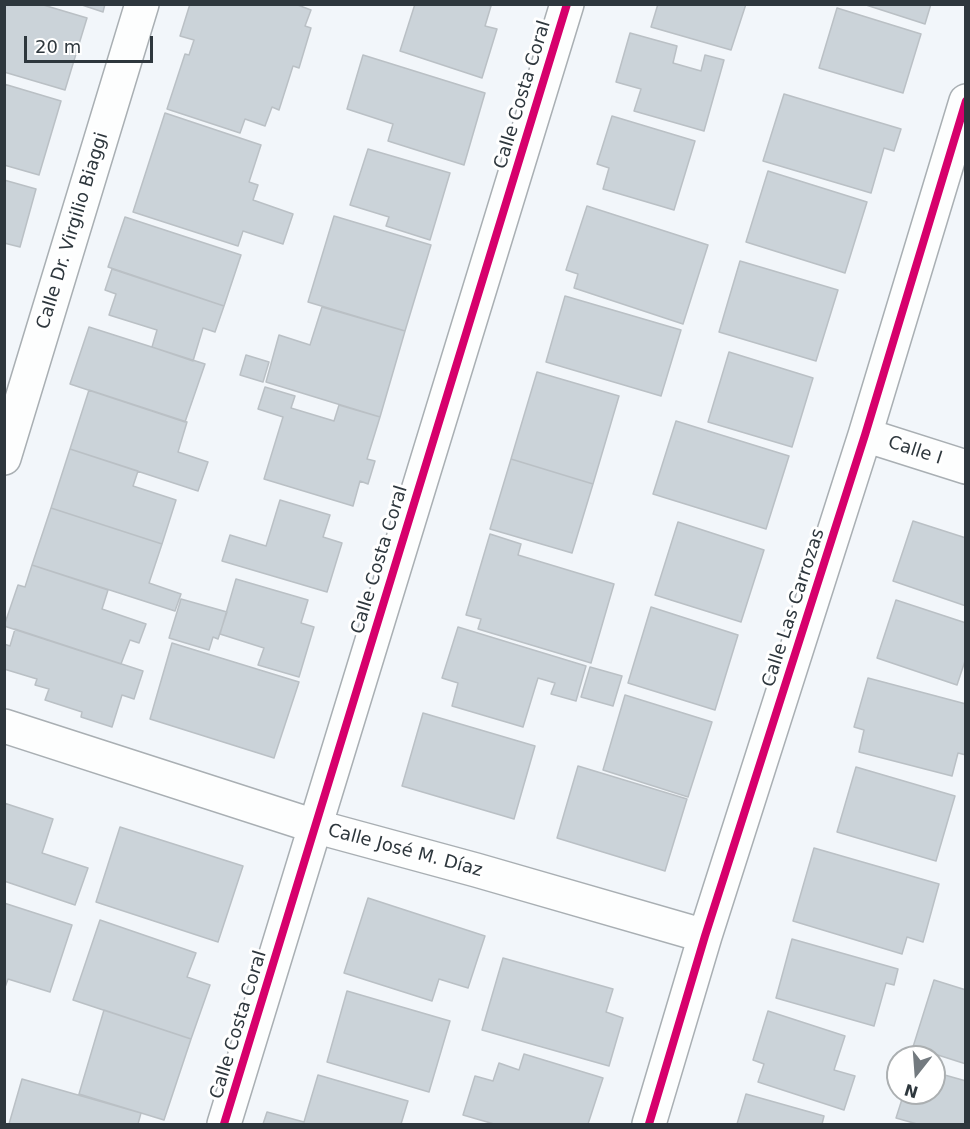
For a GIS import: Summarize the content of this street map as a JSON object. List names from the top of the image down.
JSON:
{
  "streets": {
    "street": [
      "Calle Costa Coral",
      "Calle Dr. Virgilio Biaggi",
      "Calle I",
      "Calle Las Carrozas",
      "Calle José M. Díaz"
    ]
  },
  "crossings": [
    ["Calle Costa Coral", "Calle José M. Díaz"],
    ["Calle I", "Calle Las Carrozas"],
    ["Calle Las Carrozas", "Calle José M. Díaz"]
  ],
  "scale_bar": "20 m",
  "north": "bottom"
}
